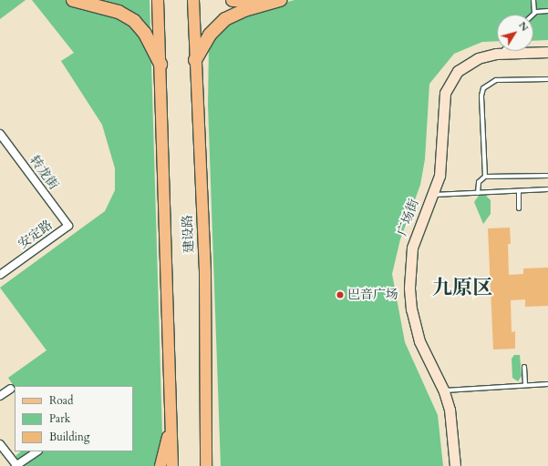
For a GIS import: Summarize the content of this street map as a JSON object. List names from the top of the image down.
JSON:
{
  "streets": {
    "main road": ["建设路"],
    "street": ["转龙街", "广场街", "安定路"]
  },
  "crossings": [
    ["转龙街", "安定路"]
  ],
  "districts": ["九原区"],
  "places": ["巴音广场"],
  "legend": ["Road", "Park", "Building"],
  "north": "top right"
}
